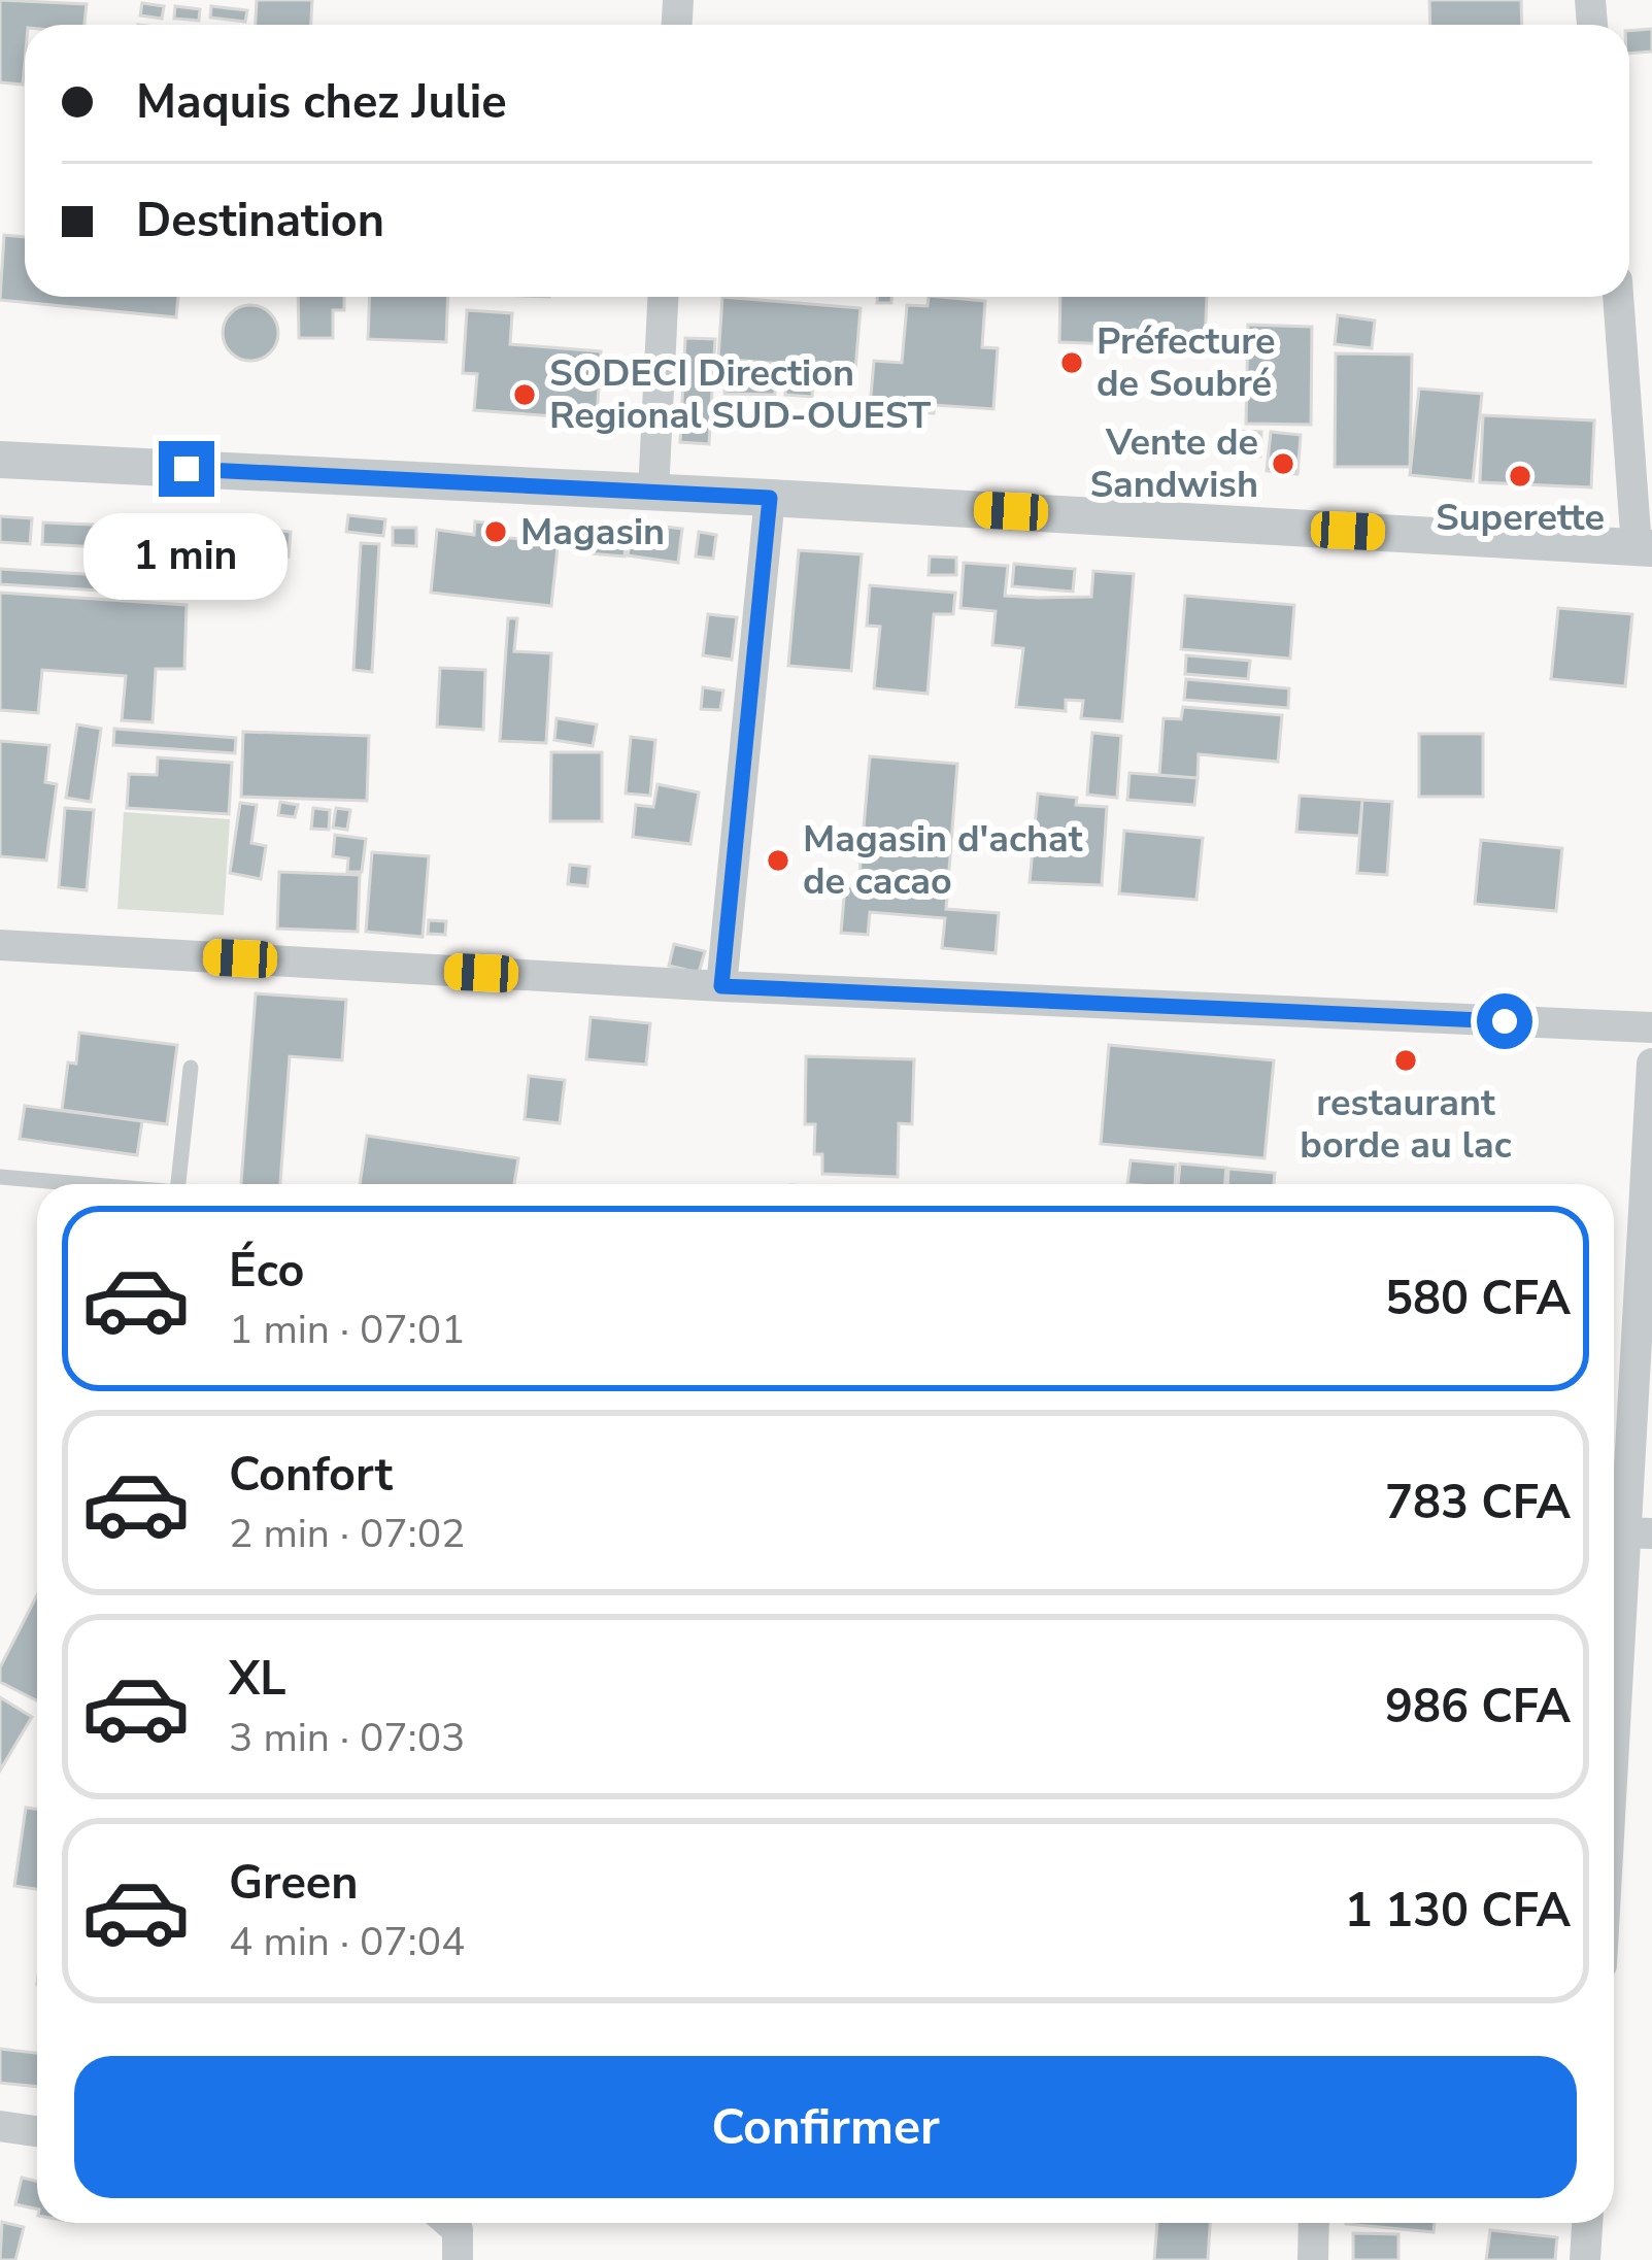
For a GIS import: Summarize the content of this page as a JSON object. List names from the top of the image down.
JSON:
{
  "places": [
    "Préfecture de Soubré",
    "SODECI Direction Regional SUD-OUEST",
    "Vente de Sandwish",
    "Superette",
    "Magasin",
    "Magasin d'achat de cacao",
    "restaurant borde au lac"
  ],
  "page": {
    "banner": ["Maquis chez Julie", "Destination"],
    "bubble": "1 min",
    "list": [
      {
        "name": "Éco",
        "note": "1 min · 07:01",
        "value": "580 CFA"
      },
      {
        "name": "Confort",
        "note": "2 min · 07:02",
        "value": "783 CFA"
      },
      {
        "name": "XL",
        "note": "3 min · 07:03",
        "value": "986 CFA"
      },
      {
        "name": "Green",
        "note": "4 min · 07:04",
        "value": "1 130 CFA"
      }
    ],
    "buttons": "Confirmer"
  }
}
